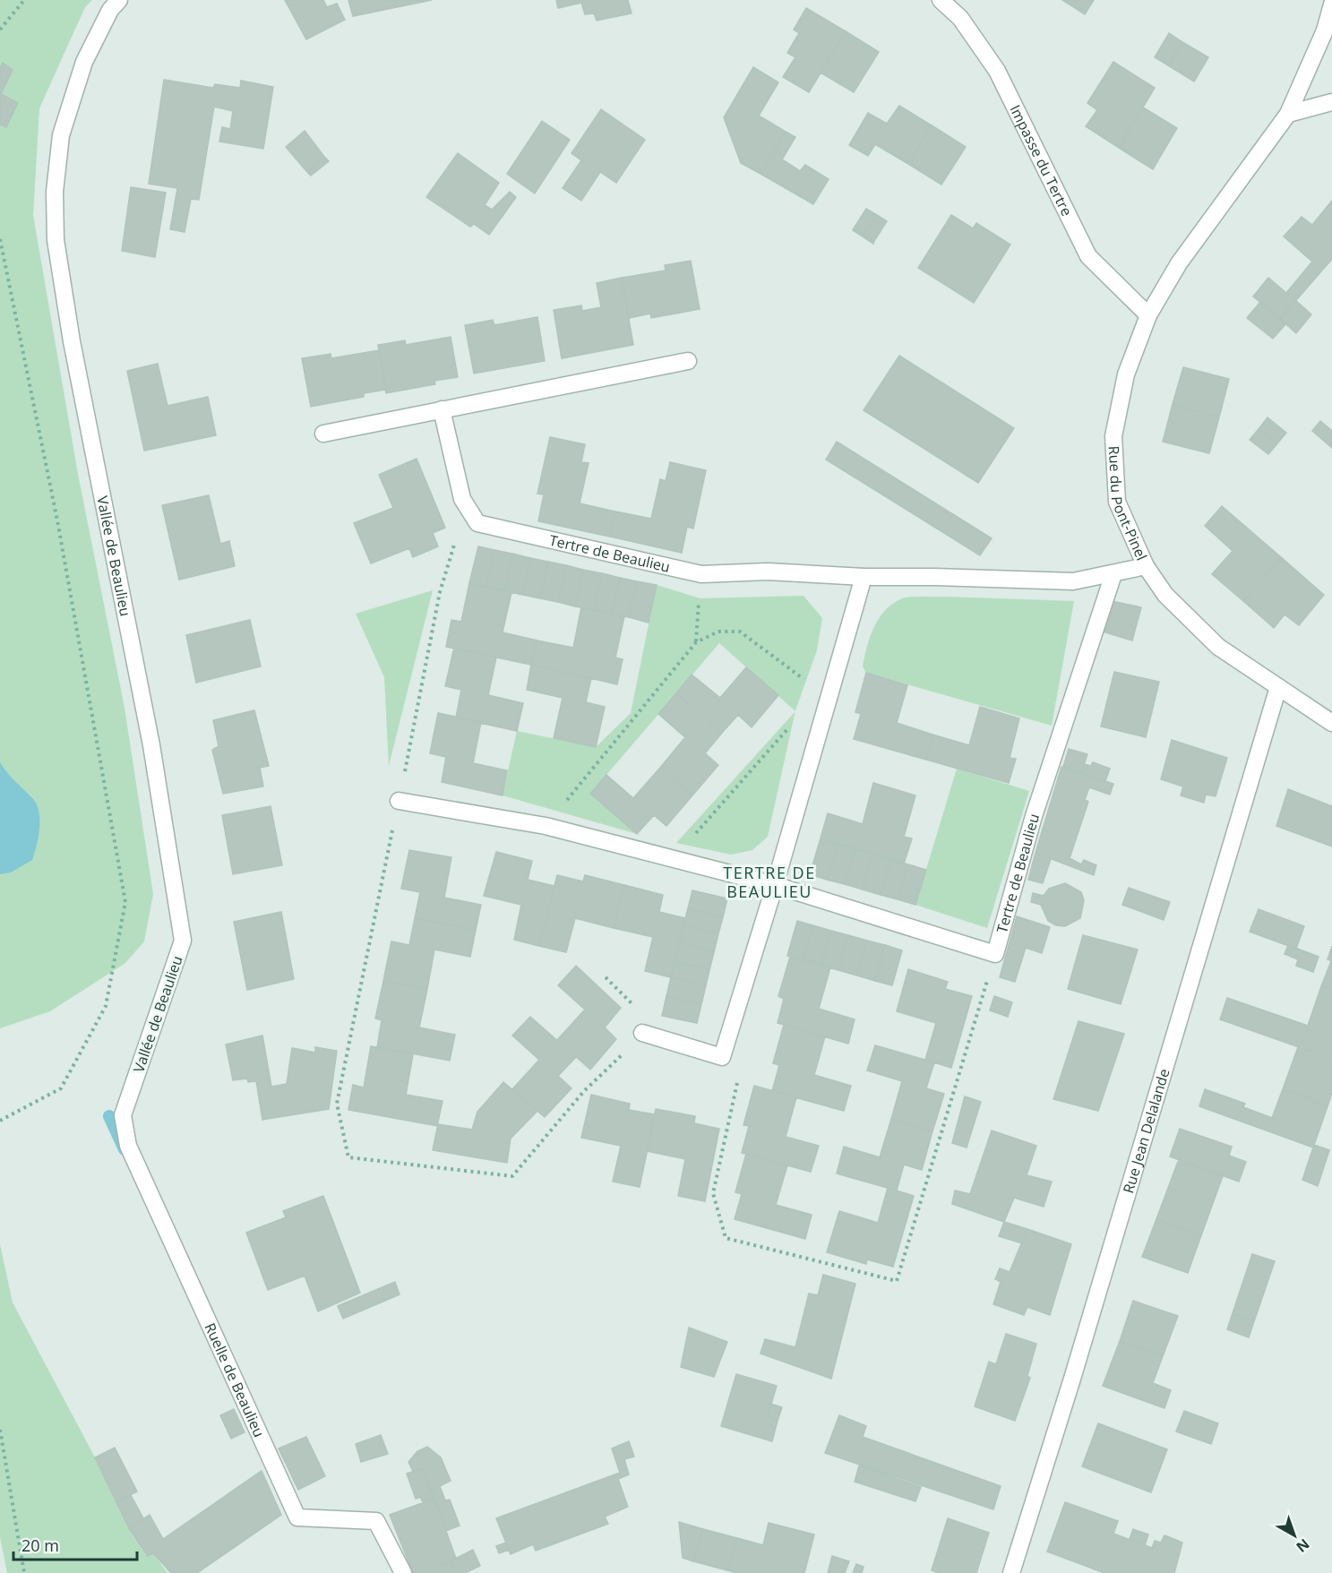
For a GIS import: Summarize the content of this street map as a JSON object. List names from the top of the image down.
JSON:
{
  "streets": {
    "street": [
      "Impasse du Tertre",
      "Rue du Pont-Pinel",
      "Tertre de Beaulieu",
      "Vallée de Beaulieu",
      "Rue Jean Delalande",
      "Ruelle de Beaulieu"
    ]
  },
  "crossings": [
    ["Impasse du Tertre", "Rue du Pont-Pinel"],
    ["Rue du Pont-Pinel", "Tertre de Beaulieu"],
    ["Rue du Pont-Pinel", "Rue Jean Delalande"],
    ["Vallée de Beaulieu", "Ruelle de Beaulieu"]
  ],
  "districts": ["TERTRE DE BEAULIEU"],
  "scale_bar": "20 m",
  "north": "bottom right"
}
